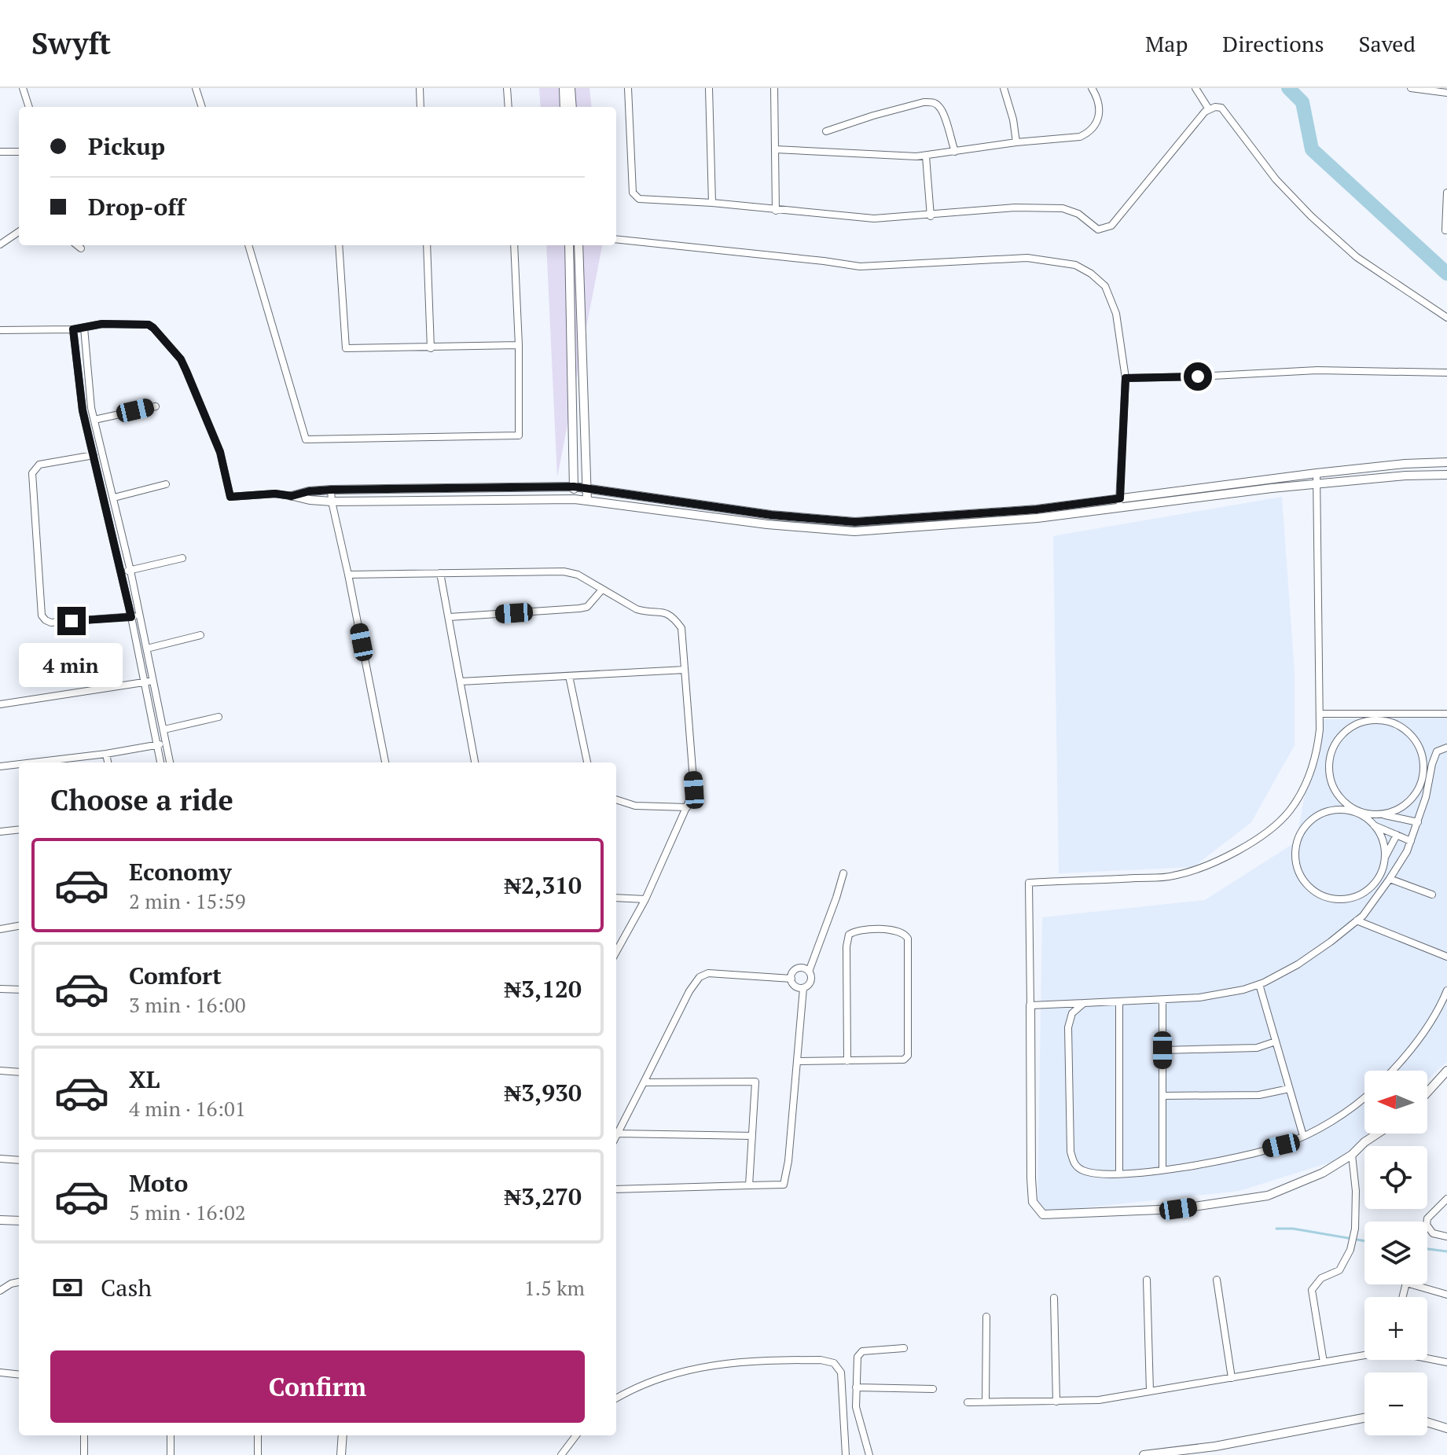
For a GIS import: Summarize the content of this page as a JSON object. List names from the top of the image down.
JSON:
{
  "north": "left",
  "page": {
    "header": "Swyft",
    "nav": ["Map", "Directions", "Saved"],
    "banner": ["Pickup", "Drop-off"],
    "bubble": "4 min",
    "heading": "Choose a ride",
    "list": [
      {
        "name": "Economy",
        "note": "2 min · 15:59",
        "value": "₦2,310"
      },
      {
        "name": "Comfort",
        "note": "3 min · 16:00",
        "value": "₦3,120"
      },
      {
        "name": "XL",
        "note": "4 min · 16:01",
        "value": "₦3,930"
      },
      {
        "name": "Moto",
        "note": "5 min · 16:02",
        "value": "₦3,270"
      }
    ],
    "map_buttons": ["+", "−"],
    "pay": ["Cash", "1.5 km"],
    "buttons": "Confirm"
  }
}
